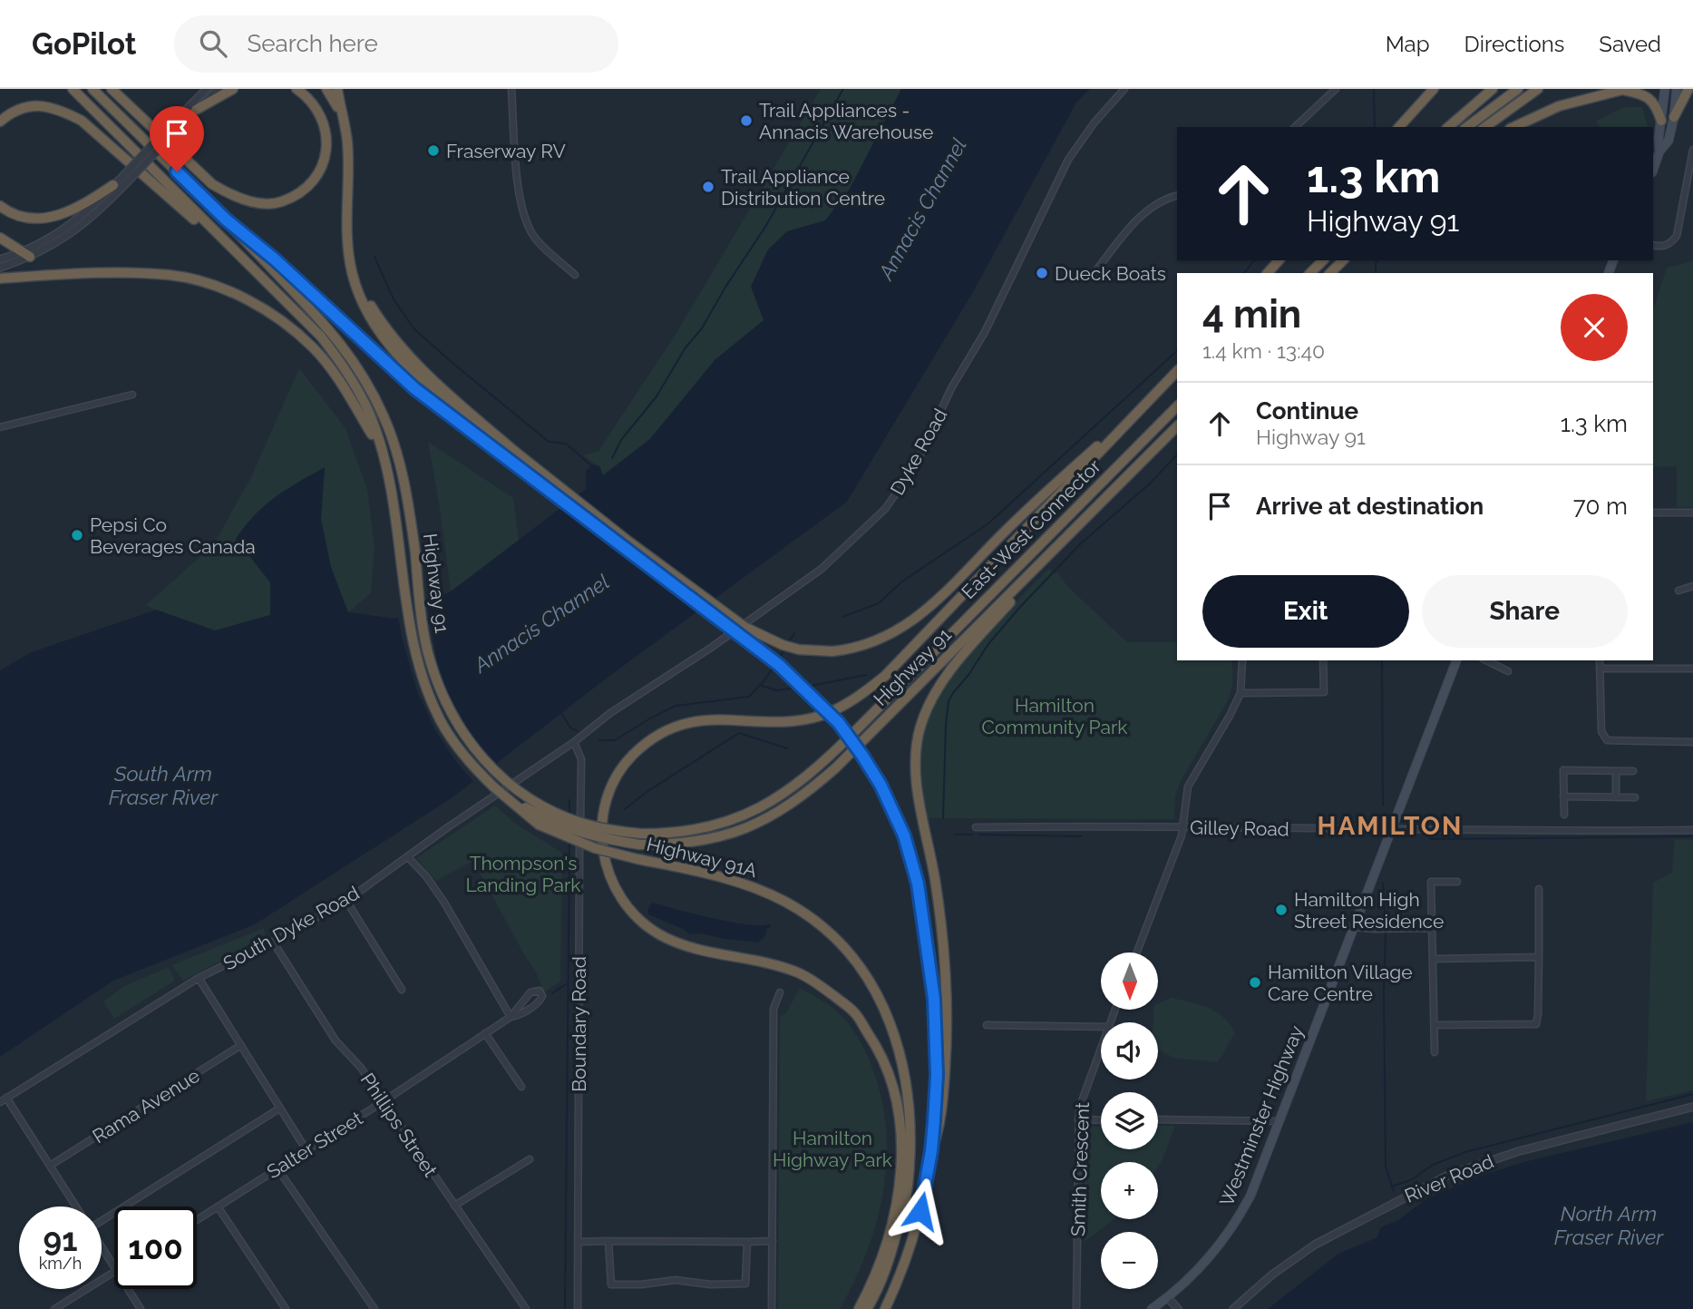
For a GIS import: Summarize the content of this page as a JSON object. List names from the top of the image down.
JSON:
{
  "streets": {
    "highway": ["East-West Connector", "Highway 91", "Highway 91A"],
    "main road": ["Westminster Highway"],
    "street": [
      "Dyke Road",
      "Gilley Road",
      "South Dyke Road",
      "Boundary Road",
      "Rama Avenue",
      "Phillips Street",
      "Salter Street",
      "Smith Crescent",
      "River Road"
    ]
  },
  "crossings": [
    ["Dyke Road", "South Dyke Road"],
    ["Dyke Road", "Boundary Road"],
    ["East-West Connector", "Highway 91"],
    ["Highway 91", "Highway 91A"],
    ["Gilley Road", "Westminster Highway"],
    ["South Dyke Road", "Boundary Road"],
    ["South Dyke Road", "Phillips Street"],
    ["Phillips Street", "Salter Street"]
  ],
  "districts": ["HAMILTON"],
  "water": ["Annacis Channel", "South Arm Fraser River", "North Arm Fraser River"],
  "parks": ["Hamilton Community Park", "Thompson's Landing Park", "Hamilton Highway Park"],
  "places": [
    "Trail Appliances - Annacis Warehouse",
    "Fraserway RV",
    "Trail Appliance Distribution Centre",
    "Dueck Boats",
    "Pepsi Co Beverages Canada",
    "Hamilton High Street Residence",
    "Hamilton Village Care Centre"
  ],
  "north": "bottom",
  "page": {
    "header": "GoPilot",
    "search": "Search here",
    "nav": ["Map", "Directions", "Saved"],
    "turn": ["1.3 km", "Highway 91"],
    "heading": ["4 min", "1.4 km · 13:40"],
    "list": [
      {
        "name": "Continue",
        "note": "Highway 91",
        "value": "1.3 km"
      },
      {
        "name": "Arrive at destination",
        "value": "70 m"
      }
    ],
    "buttons": ["Exit", "Share"],
    "map_buttons": ["+", "−"],
    "speed": "91 km/h",
    "limit": "100"
  }
}
